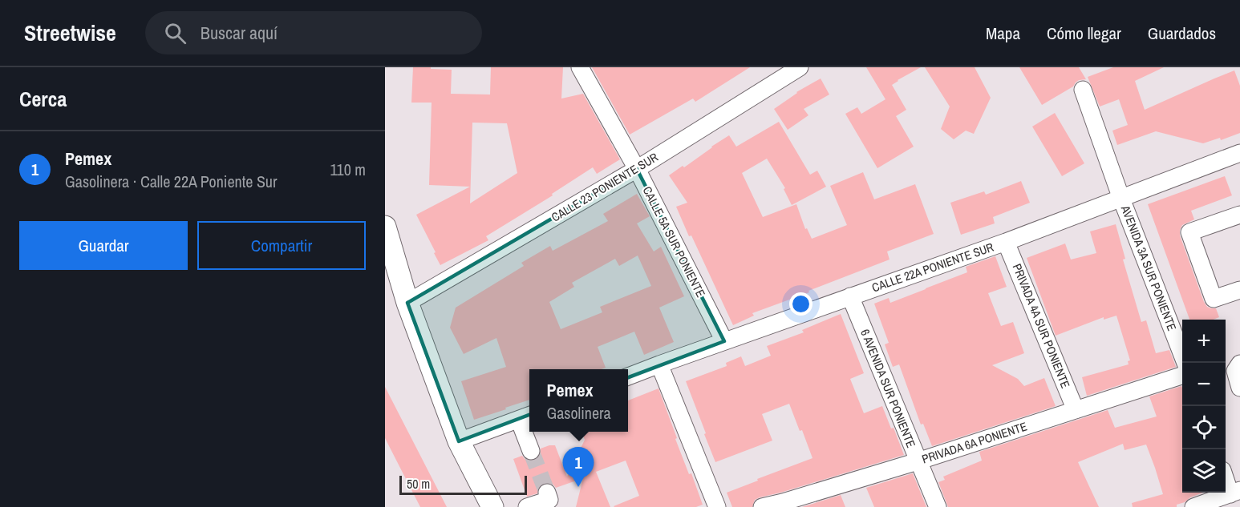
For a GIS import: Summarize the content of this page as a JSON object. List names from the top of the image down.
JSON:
{
  "streets": {
    "street": [
      "CALLE 23 PONIENTE SUR",
      "CALLE 5A SUR PONIENTE",
      "CALLE 22A PONIENTE SUR",
      "AVENIDA 3A SUR PONIENTE",
      "PRIVADA 4A SUR PONIENTE",
      "6 AVENIDA SUR PONIENTE",
      "PRIVADA 6A PONIENTE"
    ]
  },
  "crossings": [
    ["CALLE 23 PONIENTE SUR", "CALLE 5A SUR PONIENTE"],
    ["CALLE 5A SUR PONIENTE", "CALLE 22A PONIENTE SUR"],
    ["CALLE 22A PONIENTE SUR", "AVENIDA 3A SUR PONIENTE"],
    ["CALLE 22A PONIENTE SUR", "PRIVADA 4A SUR PONIENTE"],
    ["CALLE 22A PONIENTE SUR", "6 AVENIDA SUR PONIENTE"],
    ["PRIVADA 4A SUR PONIENTE", "PRIVADA 6A PONIENTE"],
    ["6 AVENIDA SUR PONIENTE", "PRIVADA 6A PONIENTE"]
  ],
  "scale_bar": "50 m",
  "page": {
    "header": "Streetwise",
    "search": "Buscar aquí",
    "nav": ["Mapa", "Cómo llegar", "Guardados"],
    "heading": "Cerca",
    "list": [
      {
        "mark": "1",
        "name": "Pemex",
        "note": "Gasolinera · Calle 22A Poniente Sur",
        "value": "110 m"
      }
    ],
    "buttons": ["Guardar", "Compartir"],
    "map_buttons": ["+", "−"],
    "popup": ["Pemex", "Gasolinera"],
    "pins": "1",
    "scale": "50 m"
  }
}
